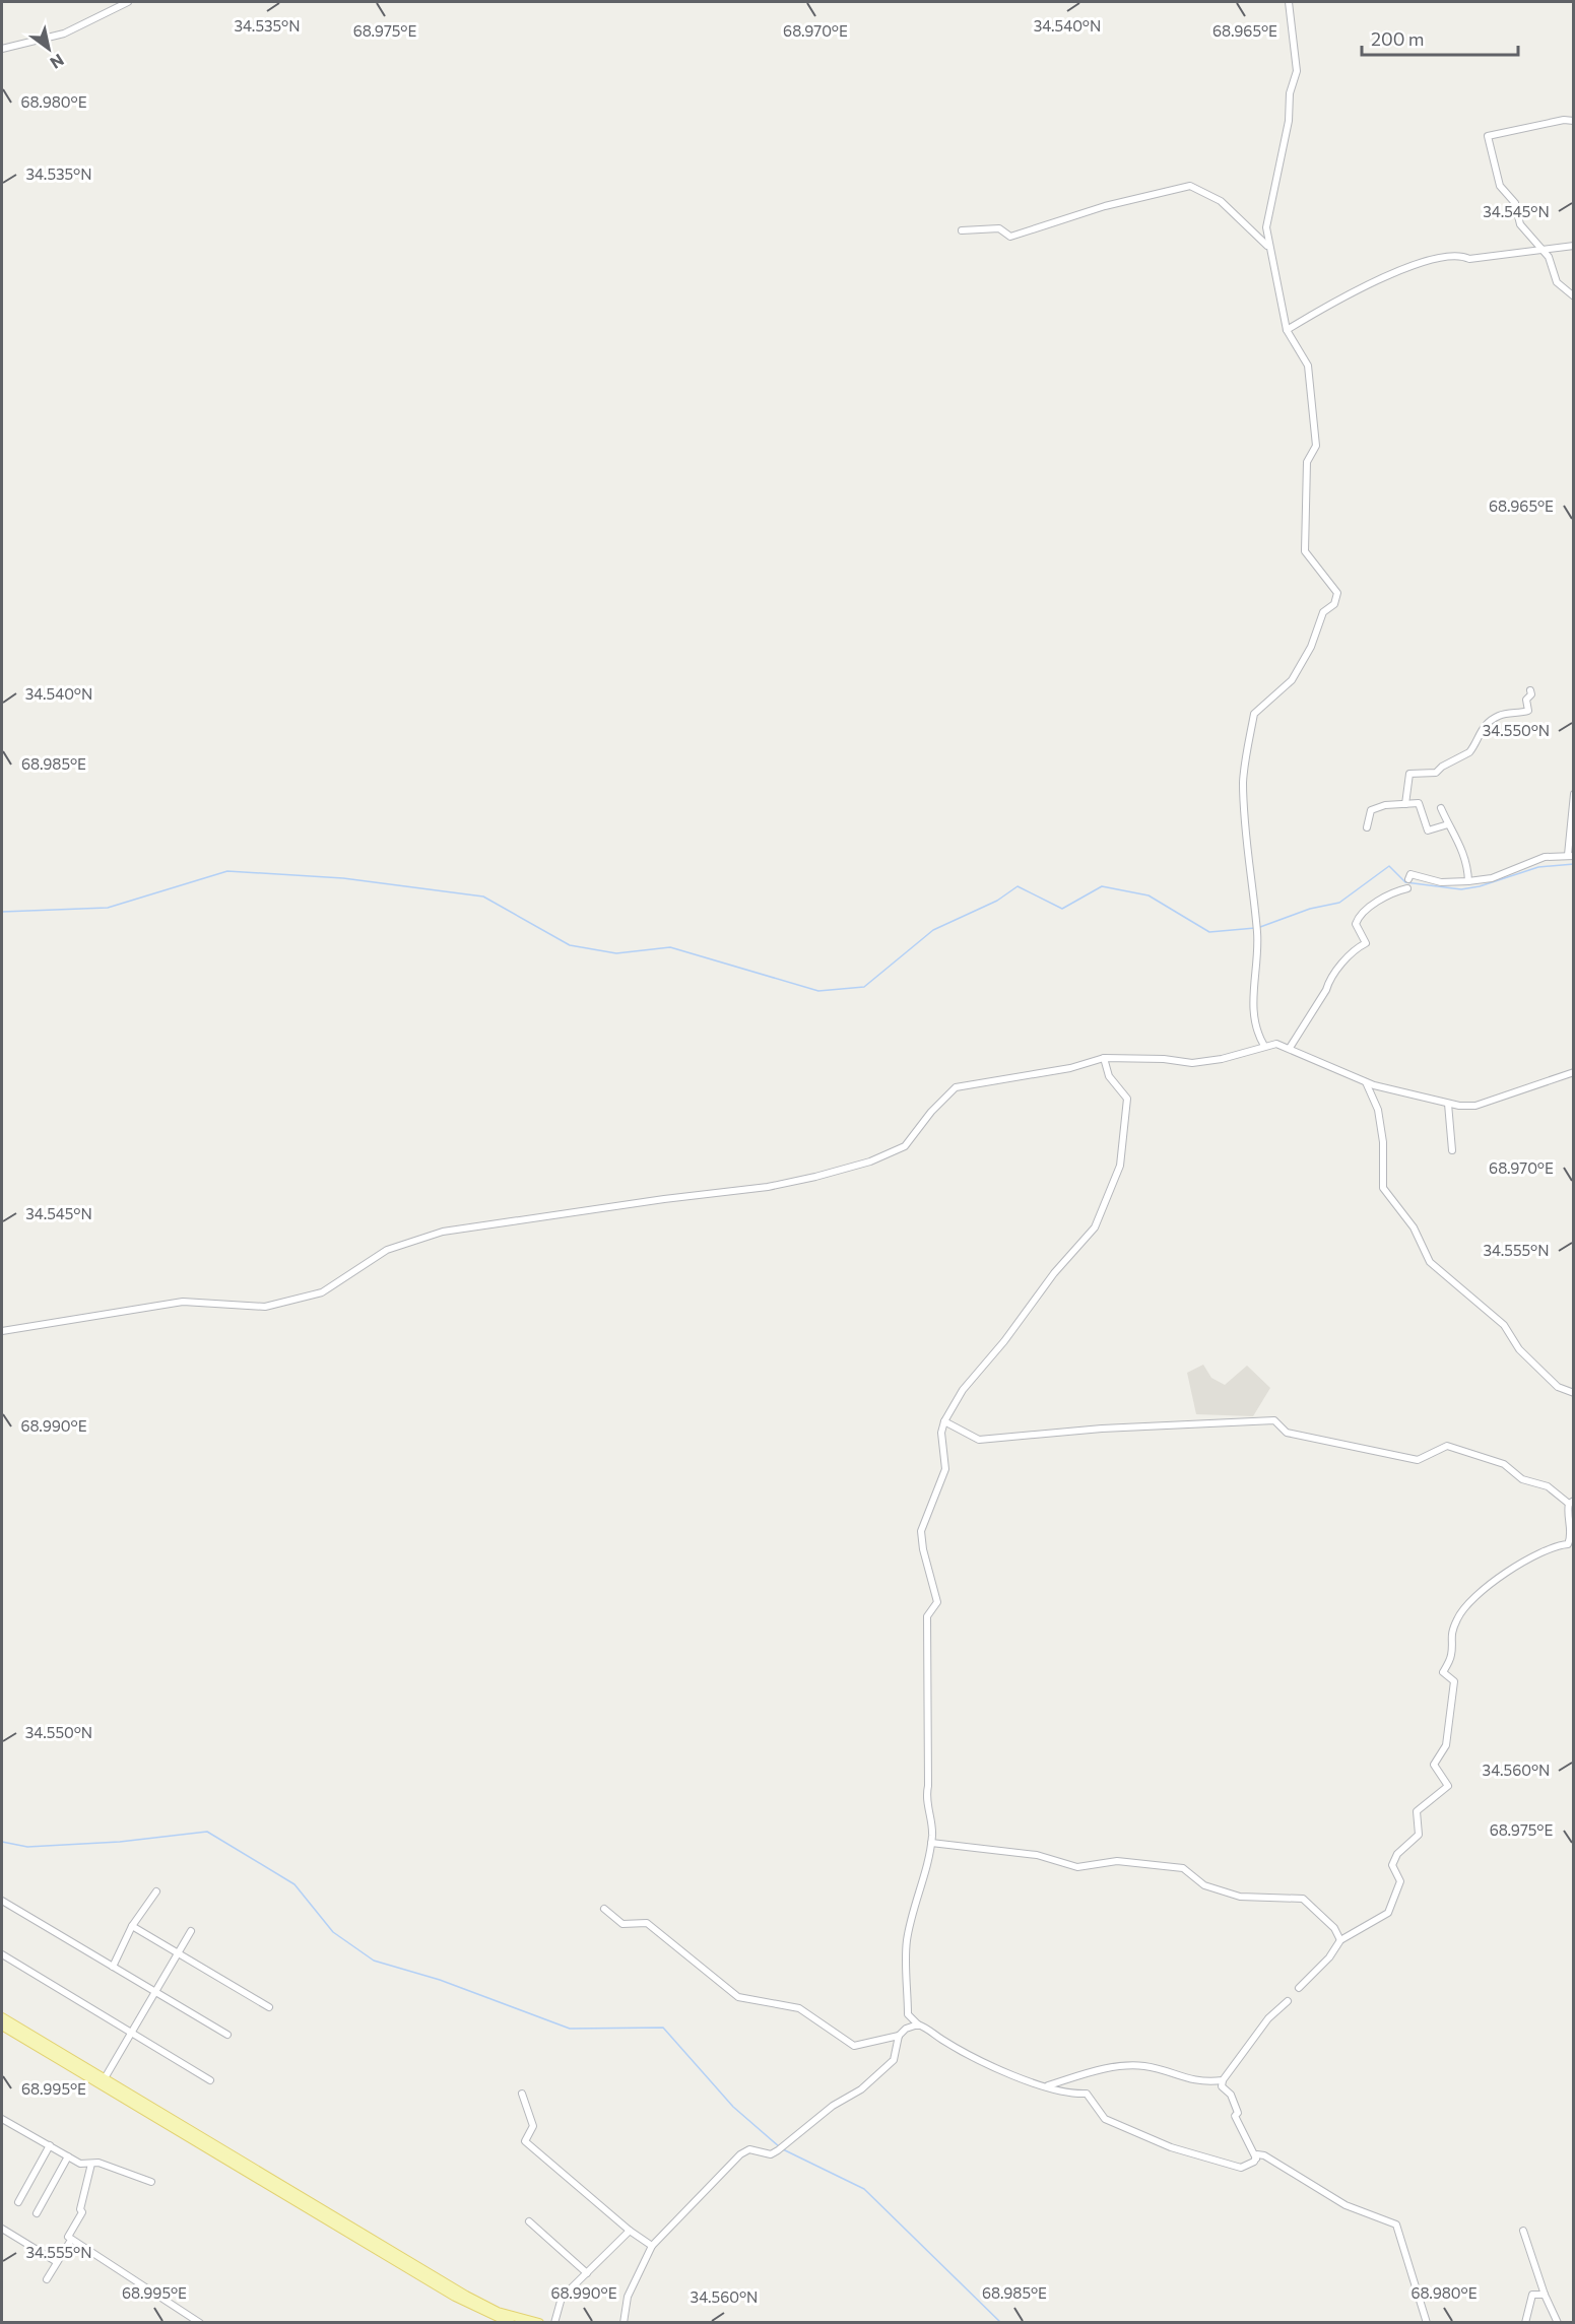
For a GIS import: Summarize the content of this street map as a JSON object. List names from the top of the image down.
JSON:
{
  "scale_bar": "200 m",
  "north": "bottom right",
  "coordinates": [
    "34.535°N",
    "34.540°N",
    "68.975°E",
    "68.970°E",
    "68.965°E",
    "68.980°E",
    "34.545°N",
    "34.550°N",
    "68.985°E",
    "34.555°N",
    "68.990°E",
    "34.560°N",
    "68.995°E"
  ]
}
